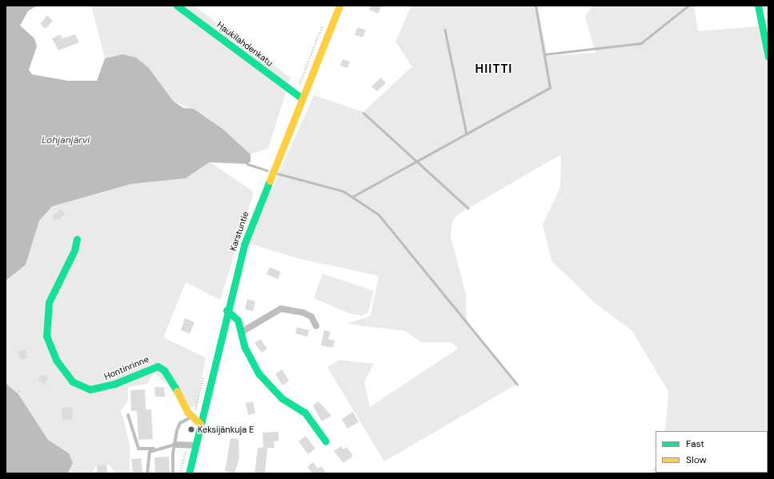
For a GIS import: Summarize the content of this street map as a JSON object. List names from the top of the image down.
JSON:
{
  "streets": {
    "street": ["Haukilahdenkatu", "Karstuntie", "Hontinrinne"]
  },
  "crossings": [
    ["Haukilahdenkatu", "Karstuntie"],
    ["Karstuntie", "Hontinrinne"]
  ],
  "districts": ["HIITTI"],
  "water": ["Lohjanjärvi"],
  "places": ["Keksijänkuja E"],
  "legend": ["Fast", "Slow"]
}
